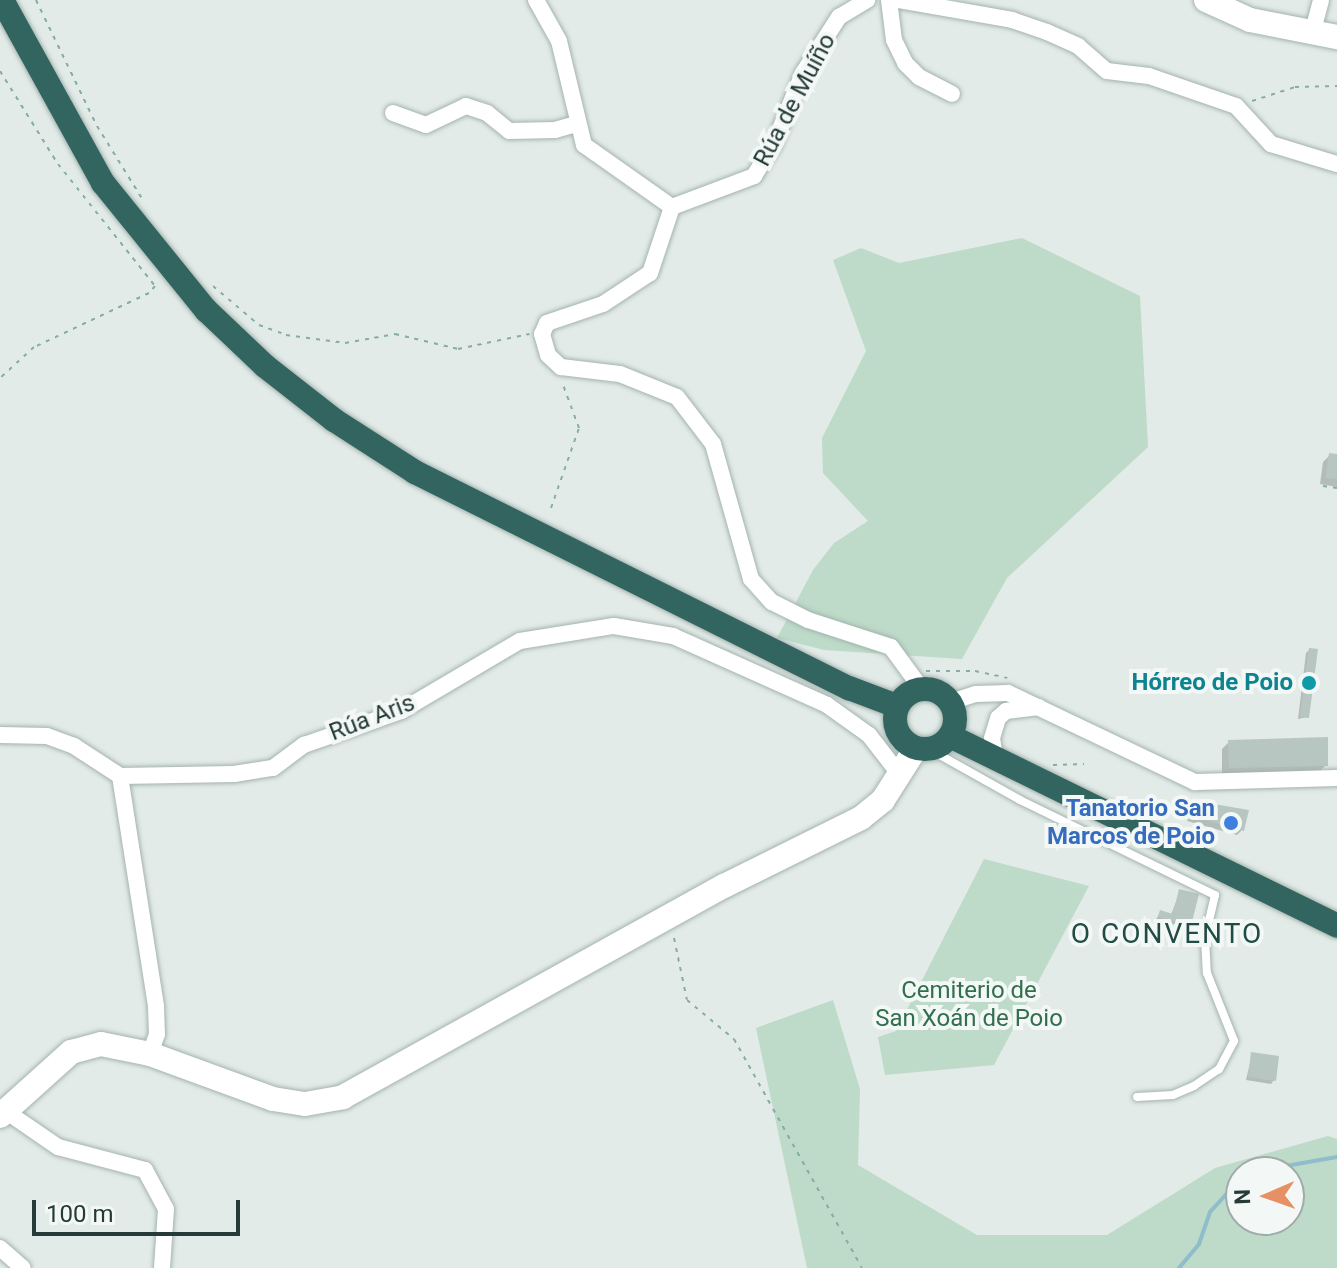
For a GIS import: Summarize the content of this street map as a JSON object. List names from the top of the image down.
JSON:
{
  "streets": {
    "street": ["Rúa de Muíño", "Rúa Aris"]
  },
  "districts": ["O CONVENTO"],
  "parks": ["Cemiterio de San Xoán de Poio"],
  "places": ["Hórreo de Poio", "Tanatorio San Marcos de Poio"],
  "scale_bar": "100 m",
  "north": "left"
}
